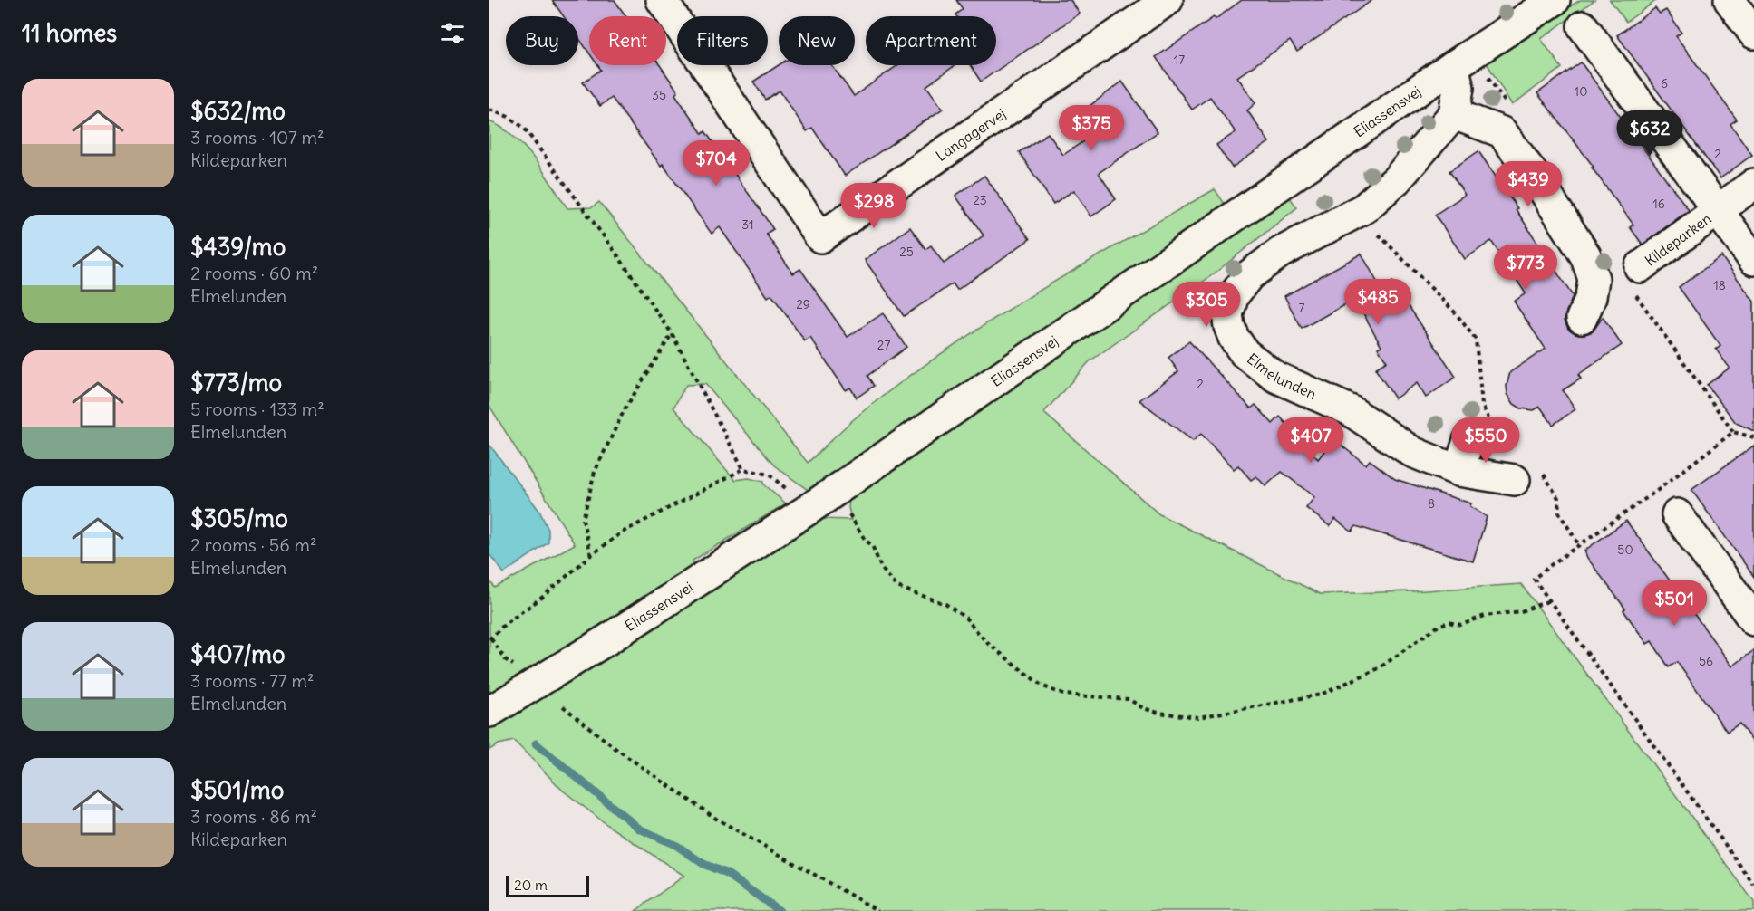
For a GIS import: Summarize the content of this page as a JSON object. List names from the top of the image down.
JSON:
{
  "streets": {
    "street": [
      "Eliassensvej",
      "Langagervej",
      "Kildeparken",
      "Elmelunden"
    ]
  },
  "house_numbers": [
    "17",
    "6",
    "10",
    "35",
    "2",
    "23",
    "16",
    "31",
    "25",
    "18",
    "29",
    "7",
    "27",
    "2",
    "8",
    "50",
    "56"
  ],
  "scale_bar": "20 m",
  "page": {
    "heading": "11 homes",
    "chip": [
      "Buy",
      "Rent",
      "Filters",
      "New",
      "Apartment"
    ],
    "list": [
      {
        "name": "$632/mo",
        "note": "3 rooms · 107 m² · Kildeparken"
      },
      {
        "name": "$439/mo",
        "note": "2 rooms · 60 m² · Elmelunden"
      },
      {
        "name": "$773/mo",
        "note": "5 rooms · 133 m² · Elmelunden"
      },
      {
        "name": "$305/mo",
        "note": "2 rooms · 56 m² · Elmelunden"
      },
      {
        "name": "$407/mo",
        "note": "3 rooms · 77 m² · Elmelunden"
      },
      {
        "name": "$501/mo",
        "note": "3 rooms · 86 m² · Kildeparken"
      }
    ],
    "price": [
      "$375",
      "$632",
      "$704",
      "$439",
      "$298",
      "$773",
      "$485",
      "$305",
      "$407",
      "$550",
      "$501"
    ],
    "scale": "20 m"
  }
}
